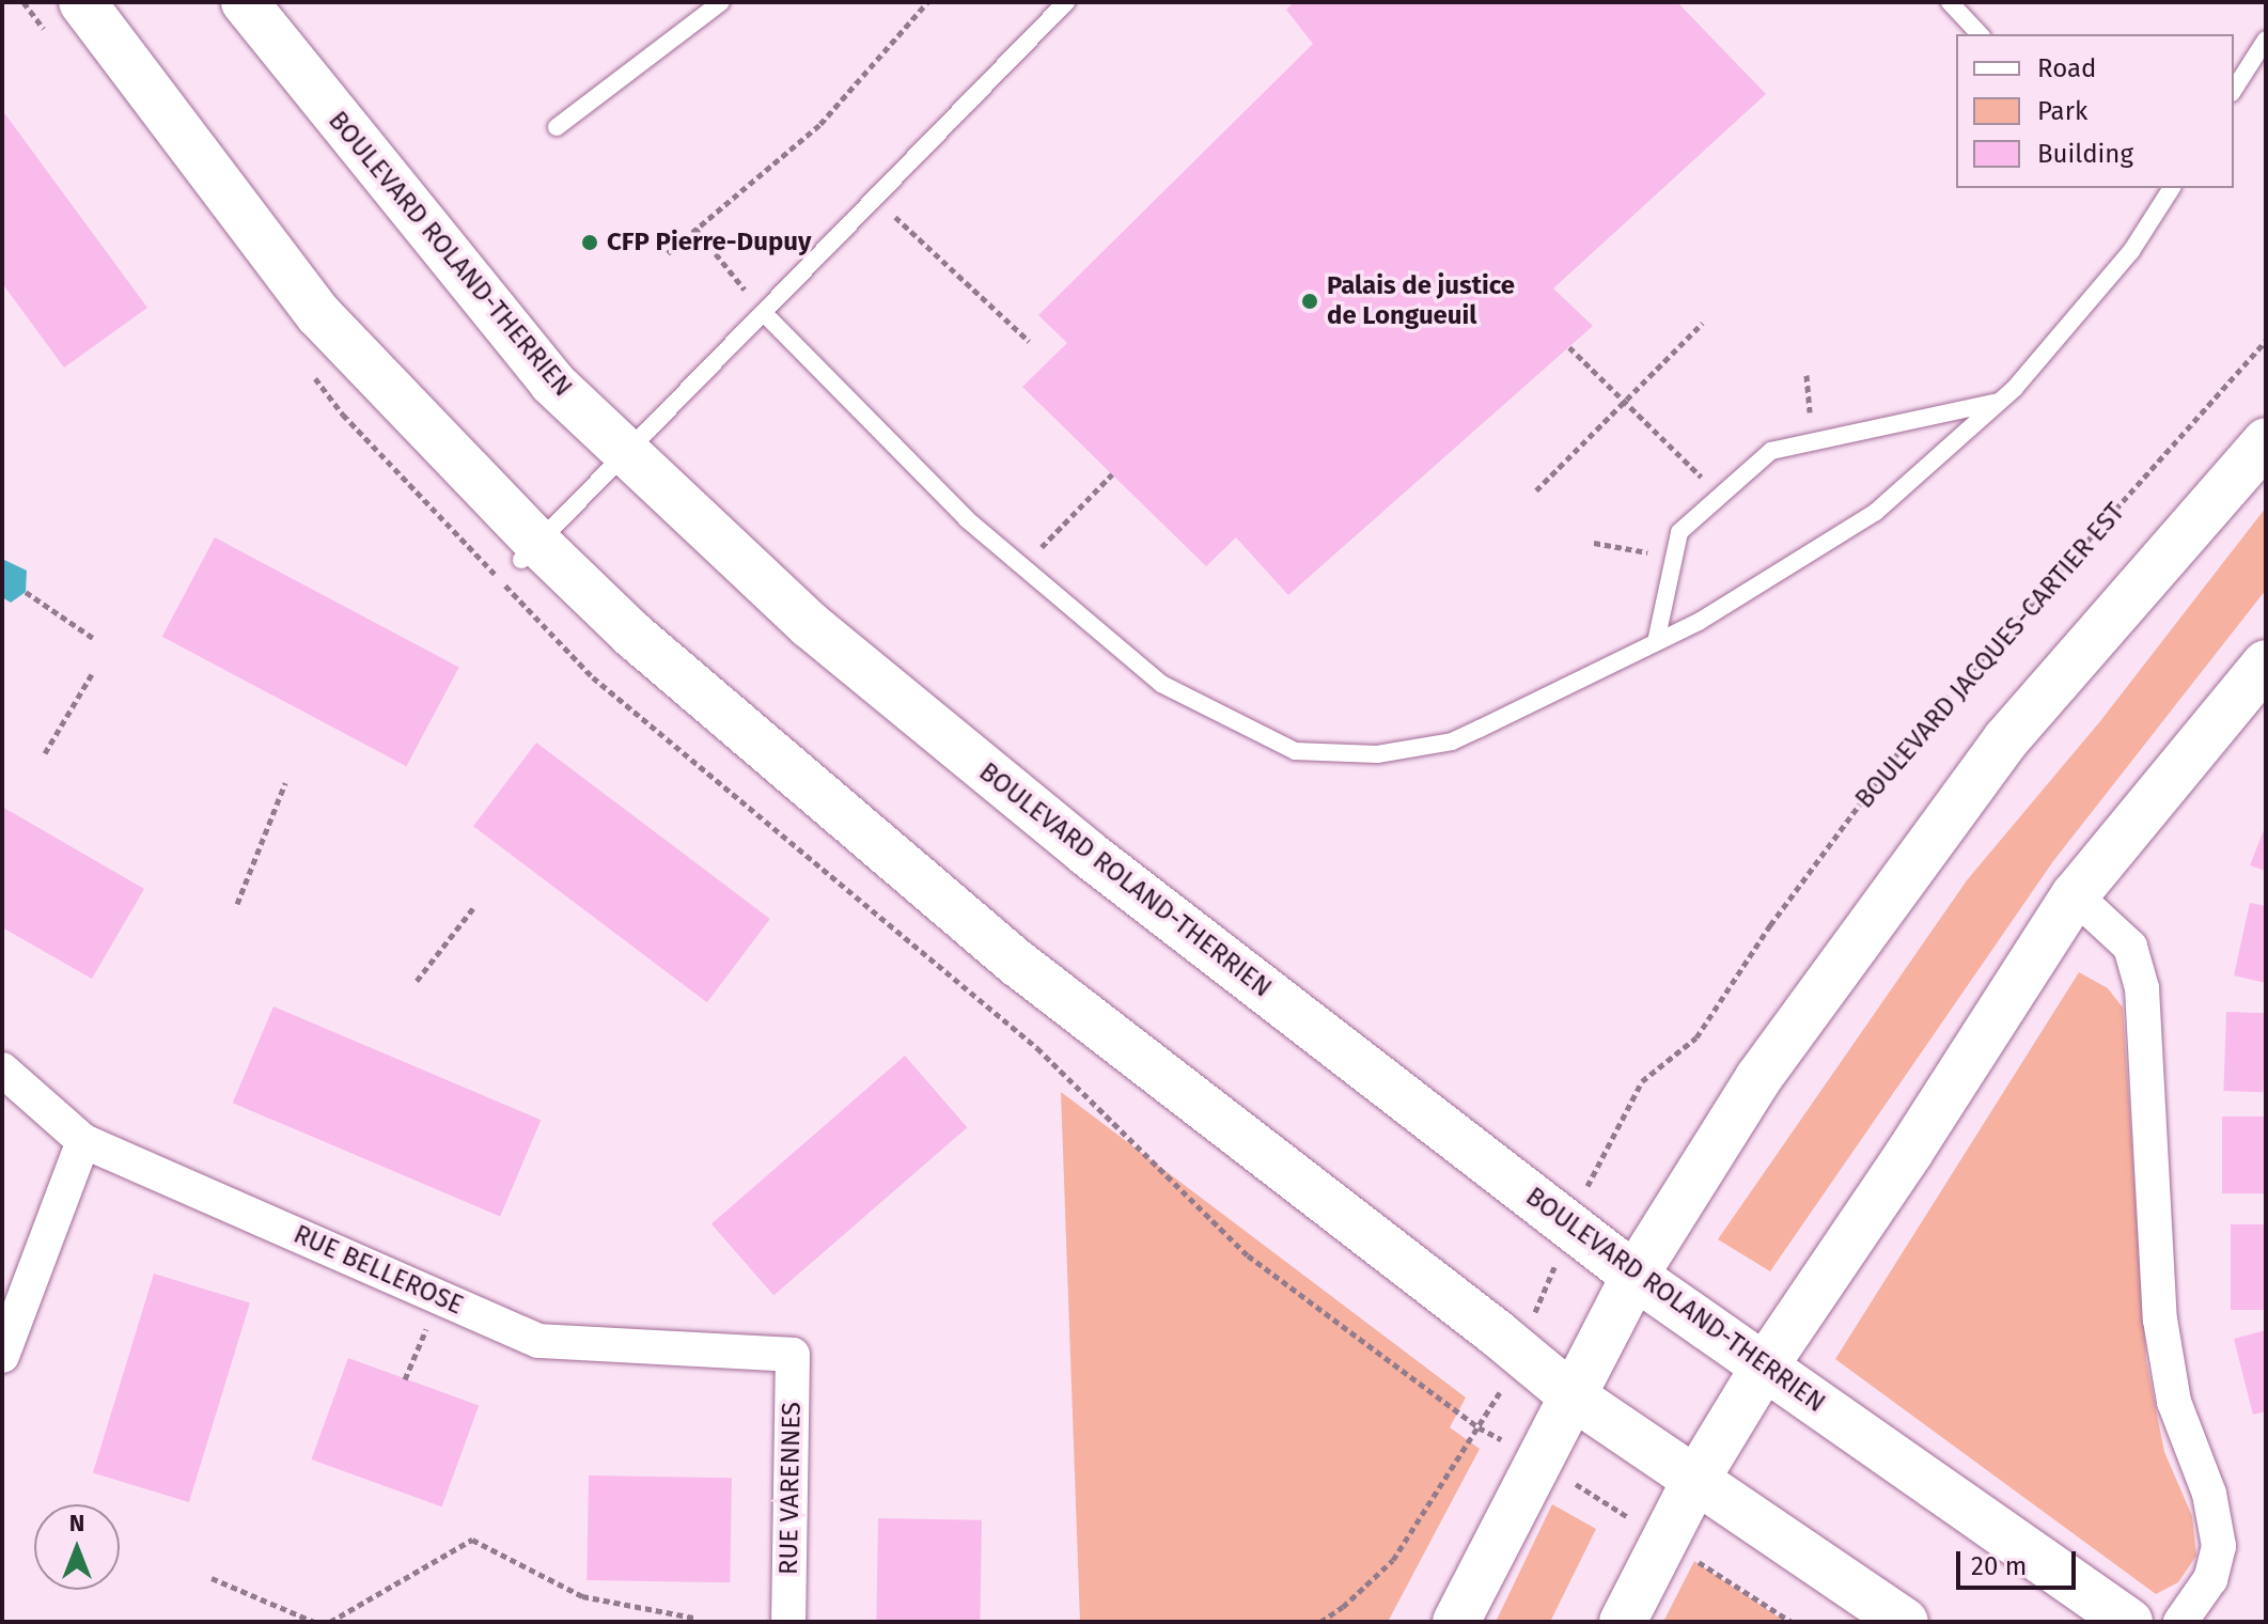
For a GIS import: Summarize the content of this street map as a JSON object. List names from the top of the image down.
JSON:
{
  "streets": {
    "main road": ["BOULEVARD ROLAND-THERRIEN"],
    "street": ["RUE BELLEROSE", "RUE VARENNES"],
    "path": ["BOULEVARD JACQUES-CARTIER EST"]
  },
  "crossings": [
    ["BOULEVARD ROLAND-THERRIEN", "BOULEVARD JACQUES-CARTIER EST"],
    ["RUE BELLEROSE", "RUE VARENNES"]
  ],
  "places": ["CFP Pierre-Dupuy", "Palais de justice de Longueuil"],
  "legend": ["Road", "Park", "Building"],
  "scale_bar": "20 m",
  "north": "top"
}
